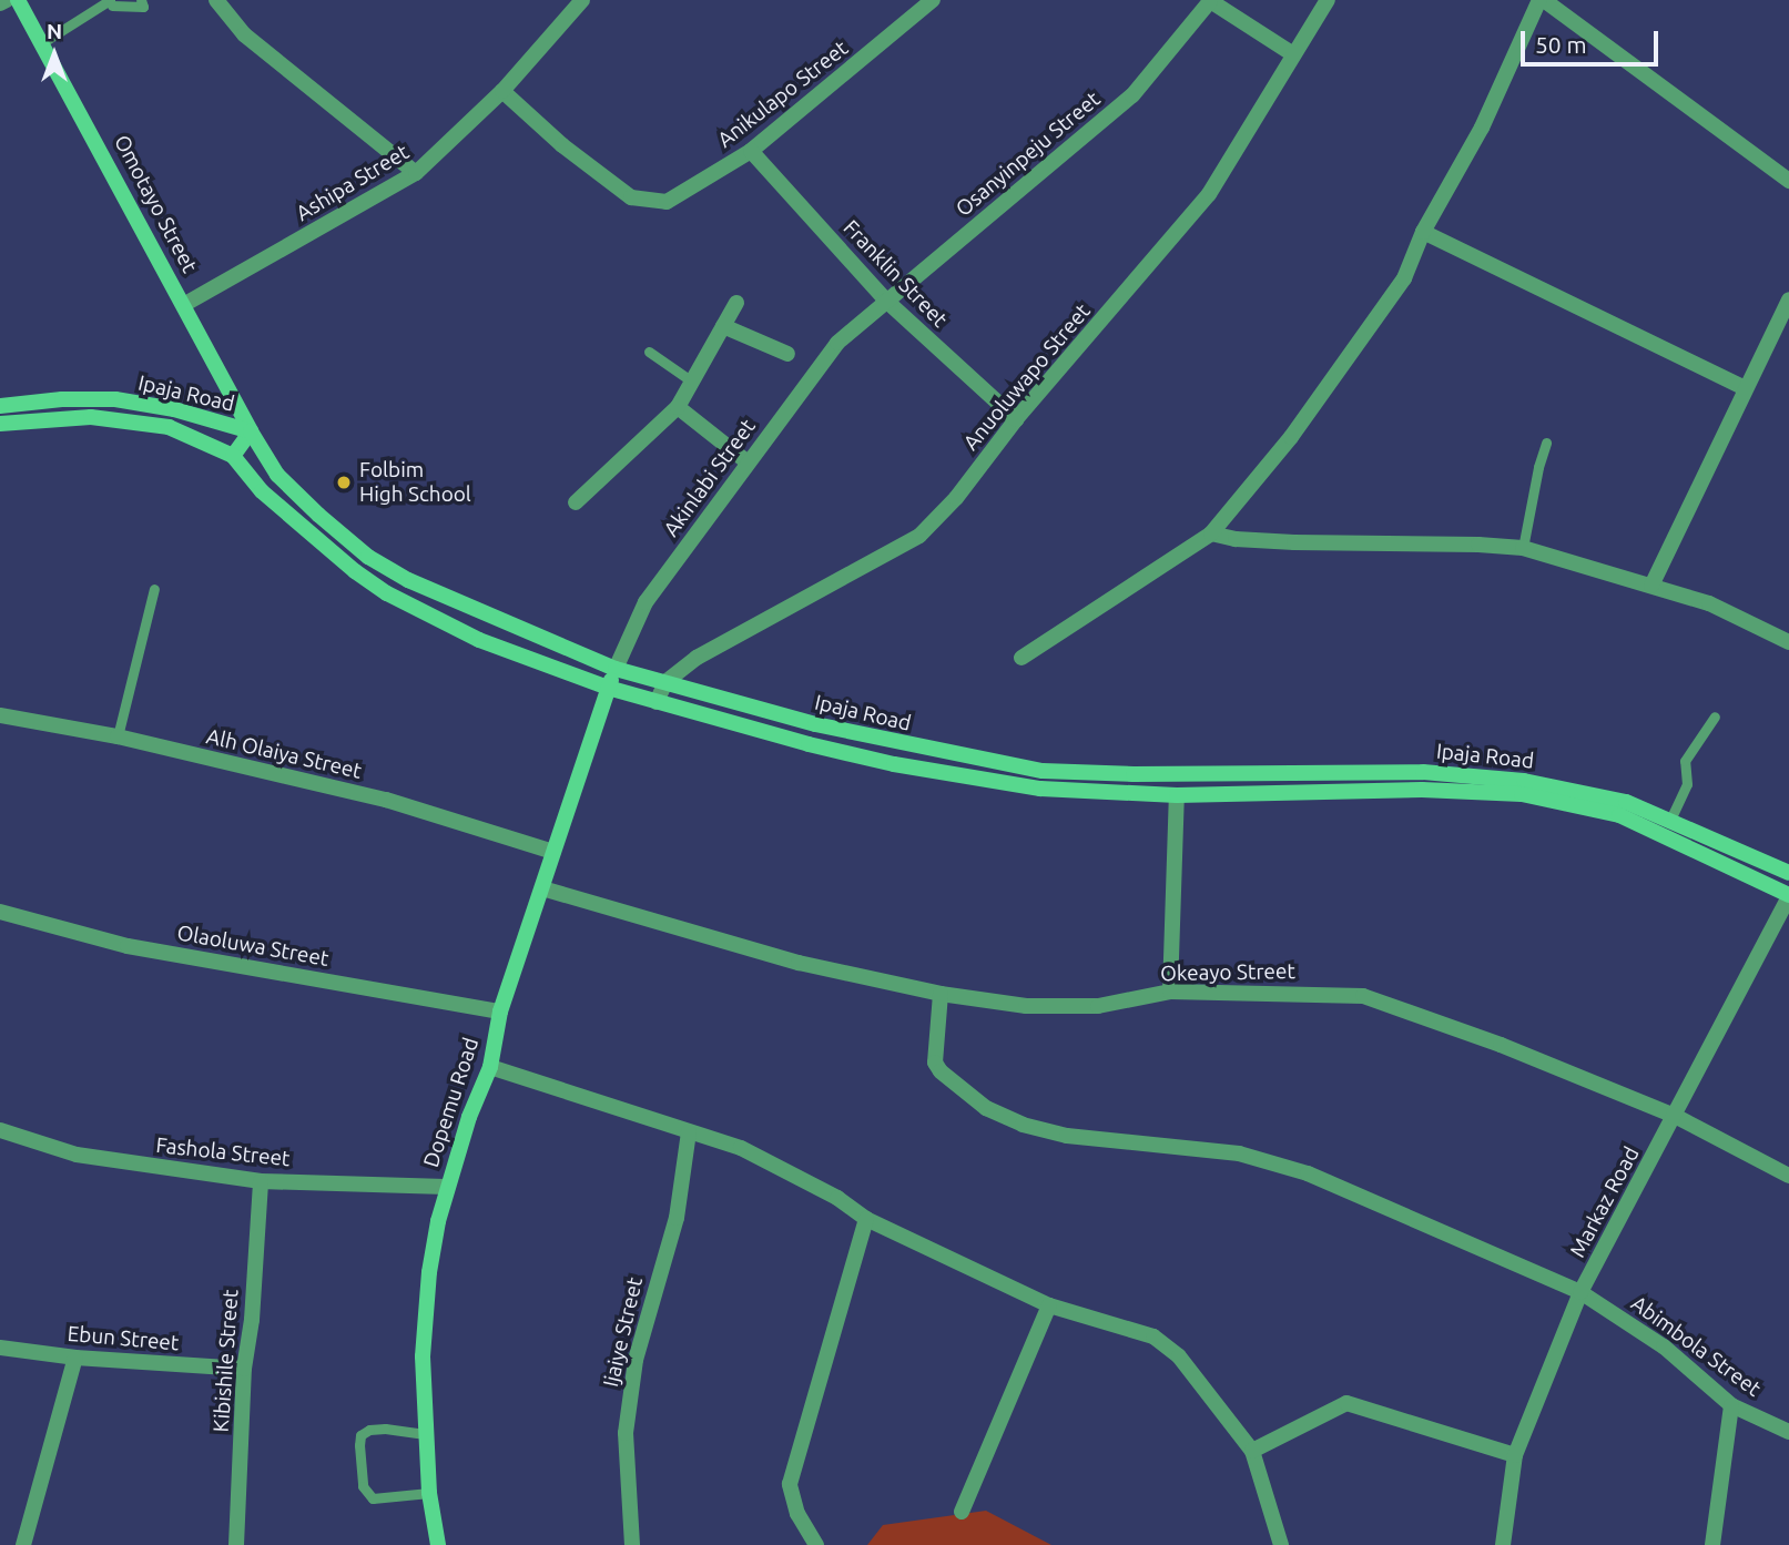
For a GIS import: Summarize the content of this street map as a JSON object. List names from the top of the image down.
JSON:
{
  "streets": {
    "main road": ["Omotayo Street", "Ipaja Road", "Dopemu Road"],
    "street": [
      "Anikulapo Street",
      "Osanyinpeju Street",
      "Ashipa Street",
      "Franklin Street",
      "Anuoluwapo Street",
      "Akinlabi Street",
      "Alh Olaiya Street",
      "Olaoluwa Street",
      "Okeayo Street",
      "Fashola Street",
      "Markaz Road",
      "Ijaiye Street",
      "Ebun Street",
      "Abimbola Street",
      "Kibishile Street"
    ]
  },
  "crossings": [
    ["Anikulapo Street", "Ashipa Street"],
    ["Anikulapo Street", "Franklin Street"],
    ["Osanyinpeju Street", "Franklin Street"],
    ["Osanyinpeju Street", "Akinlabi Street"],
    ["Ashipa Street", "Omotayo Street"],
    ["Omotayo Street", "Ipaja Road"],
    ["Franklin Street", "Anuoluwapo Street"],
    ["Anuoluwapo Street", "Ipaja Road"],
    ["Ipaja Road", "Akinlabi Street"],
    ["Ipaja Road", "Dopemu Road"],
    ["Ipaja Road", "Markaz Road"],
    ["Akinlabi Street", "Dopemu Road"],
    ["Alh Olaiya Street", "Dopemu Road"],
    ["Olaoluwa Street", "Dopemu Road"],
    ["Okeayo Street", "Dopemu Road"],
    ["Okeayo Street", "Markaz Road"],
    ["Okeayo Street", "Abimbola Street"],
    ["Dopemu Road", "Fashola Street"],
    ["Fashola Street", "Kibishile Street"],
    ["Markaz Road", "Abimbola Street"],
    ["Ebun Street", "Kibishile Street"]
  ],
  "places": ["Folbim High School"],
  "scale_bar": "50 m",
  "north": "top"
}
